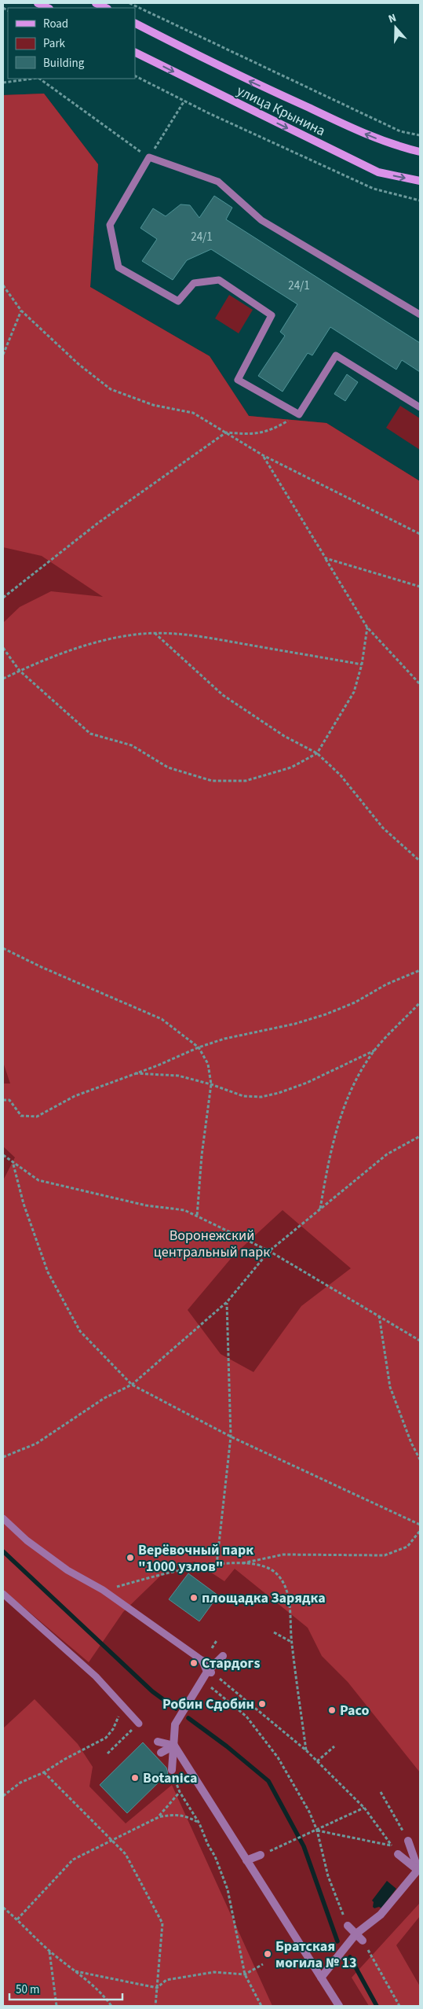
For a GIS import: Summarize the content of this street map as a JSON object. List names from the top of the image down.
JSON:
{
  "streets": {
    "main road": ["улица Крынина"]
  },
  "parks": ["Воронежский центральный парк"],
  "places": [
    "Верёвочный парк \"1000 узлов\"",
    "площадка Зарядка",
    "Стардогs",
    "Робин Сдобин",
    "Paco",
    "Botanica",
    "Братская могила № 13"
  ],
  "house_numbers": ["24/1", "24/1"],
  "legend": ["Road", "Park", "Building"],
  "scale_bar": "50 m",
  "north": "top"
}
